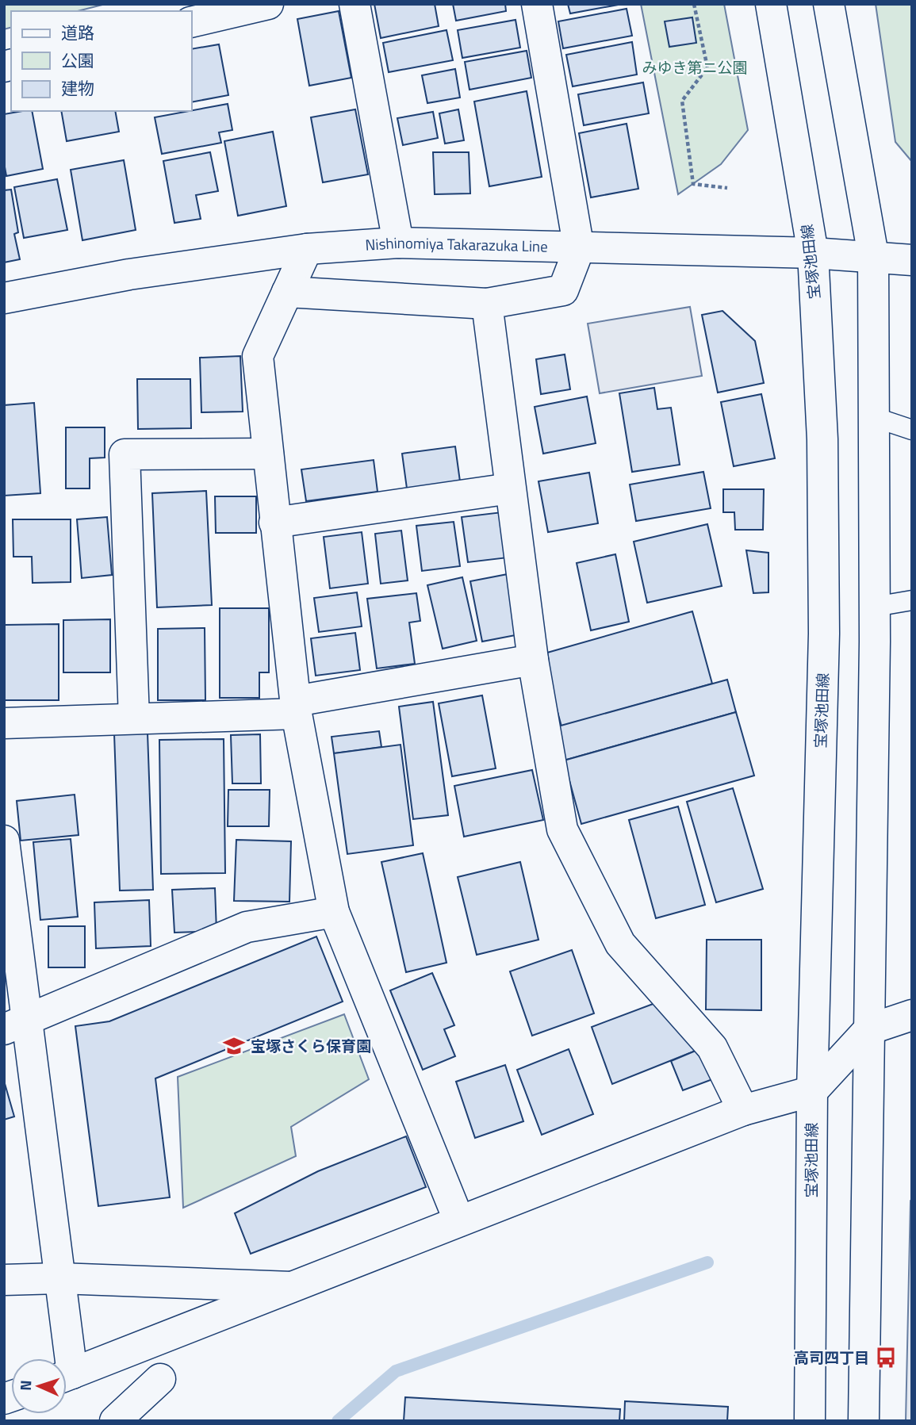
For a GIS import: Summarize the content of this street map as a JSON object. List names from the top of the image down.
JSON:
{
  "streets": {
    "street": ["Nishinomiya Takarazuka Line", "宝塚池田線"]
  },
  "crossings": [
    ["Nishinomiya Takarazuka Line", "宝塚池田線"]
  ],
  "parks": ["みゆき第ニ公園"],
  "places": {
    "school or university": ["宝塚さくら保育園"],
    "bus stop": ["高司四丁目"]
  },
  "legend": ["道路", "公園", "建物"],
  "north": "left"
}
